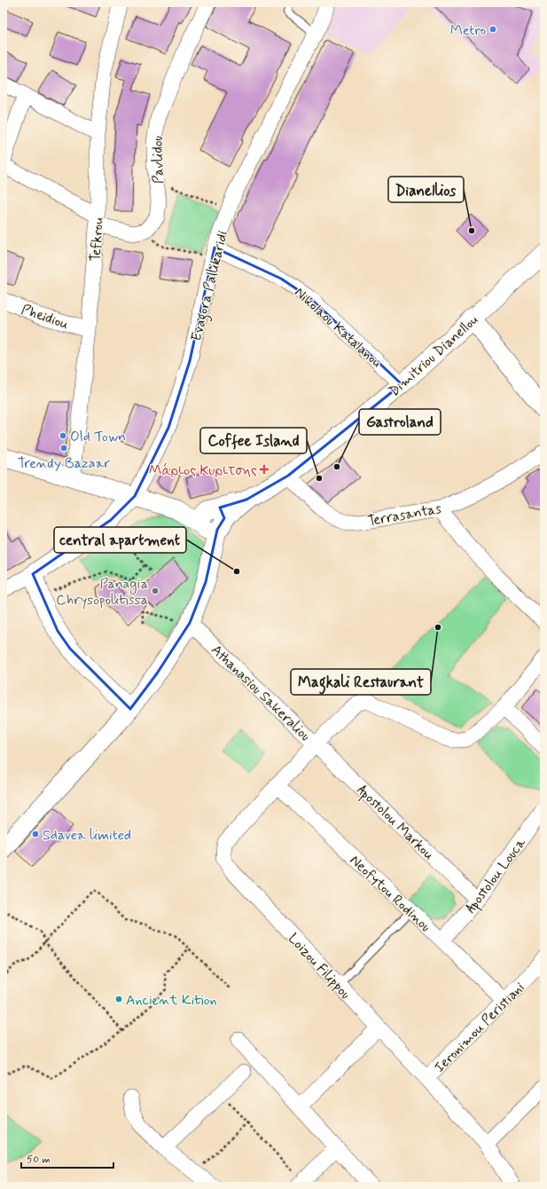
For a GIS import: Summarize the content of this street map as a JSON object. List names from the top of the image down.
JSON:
{
  "streets": {
    "street": [
      "Pavlidou",
      "Tefkrou",
      "Evagora Pallikaridi",
      "Pheidiou",
      "Nikolaou Katalanou",
      "Dimitriou Dianellou",
      "Terrasantas",
      "Athanasiou Sakeraliou",
      "Apostolou Markou",
      "Apostolou Louca",
      "Neofytou Rodinou",
      "Loizou Filippou",
      "Ieronimou Peristiani"
    ]
  },
  "crossings": [
    ["Tefkrou", "Pheidiou"],
    ["Evagora Pallikaridi", "Nikolaou Katalanou"],
    ["Nikolaou Katalanou", "Dimitriou Dianellou"],
    ["Dimitriou Dianellou", "Terrasantas"],
    ["Athanasiou Sakeraliou", "Apostolou Markou"],
    ["Athanasiou Sakeraliou", "Loizou Filippou"],
    ["Apostolou Markou", "Apostolou Louca"],
    ["Apostolou Markou", "Loizou Filippou"],
    ["Apostolou Louca", "Neofytou Rodinou"],
    ["Neofytou Rodinou", "Loizou Filippou"],
    ["Neofytou Rodinou", "Ieronimou Peristiani"],
    ["Loizou Filippou", "Ieronimou Peristiani"]
  ],
  "places": {
    "other": [
      "Metro",
      "Dianellios",
      "Old Town",
      "Trendy Bazaar",
      "Gastroland",
      "Coffee Island",
      "central apartment",
      "Panagia Chrysopolitissa",
      "Magkali Restaurant",
      "Sdavea limited",
      "Ancient Kition"
    ],
    "health": ["Μάριος Κυριτσης"]
  },
  "scale_bar": "50 m"
}
